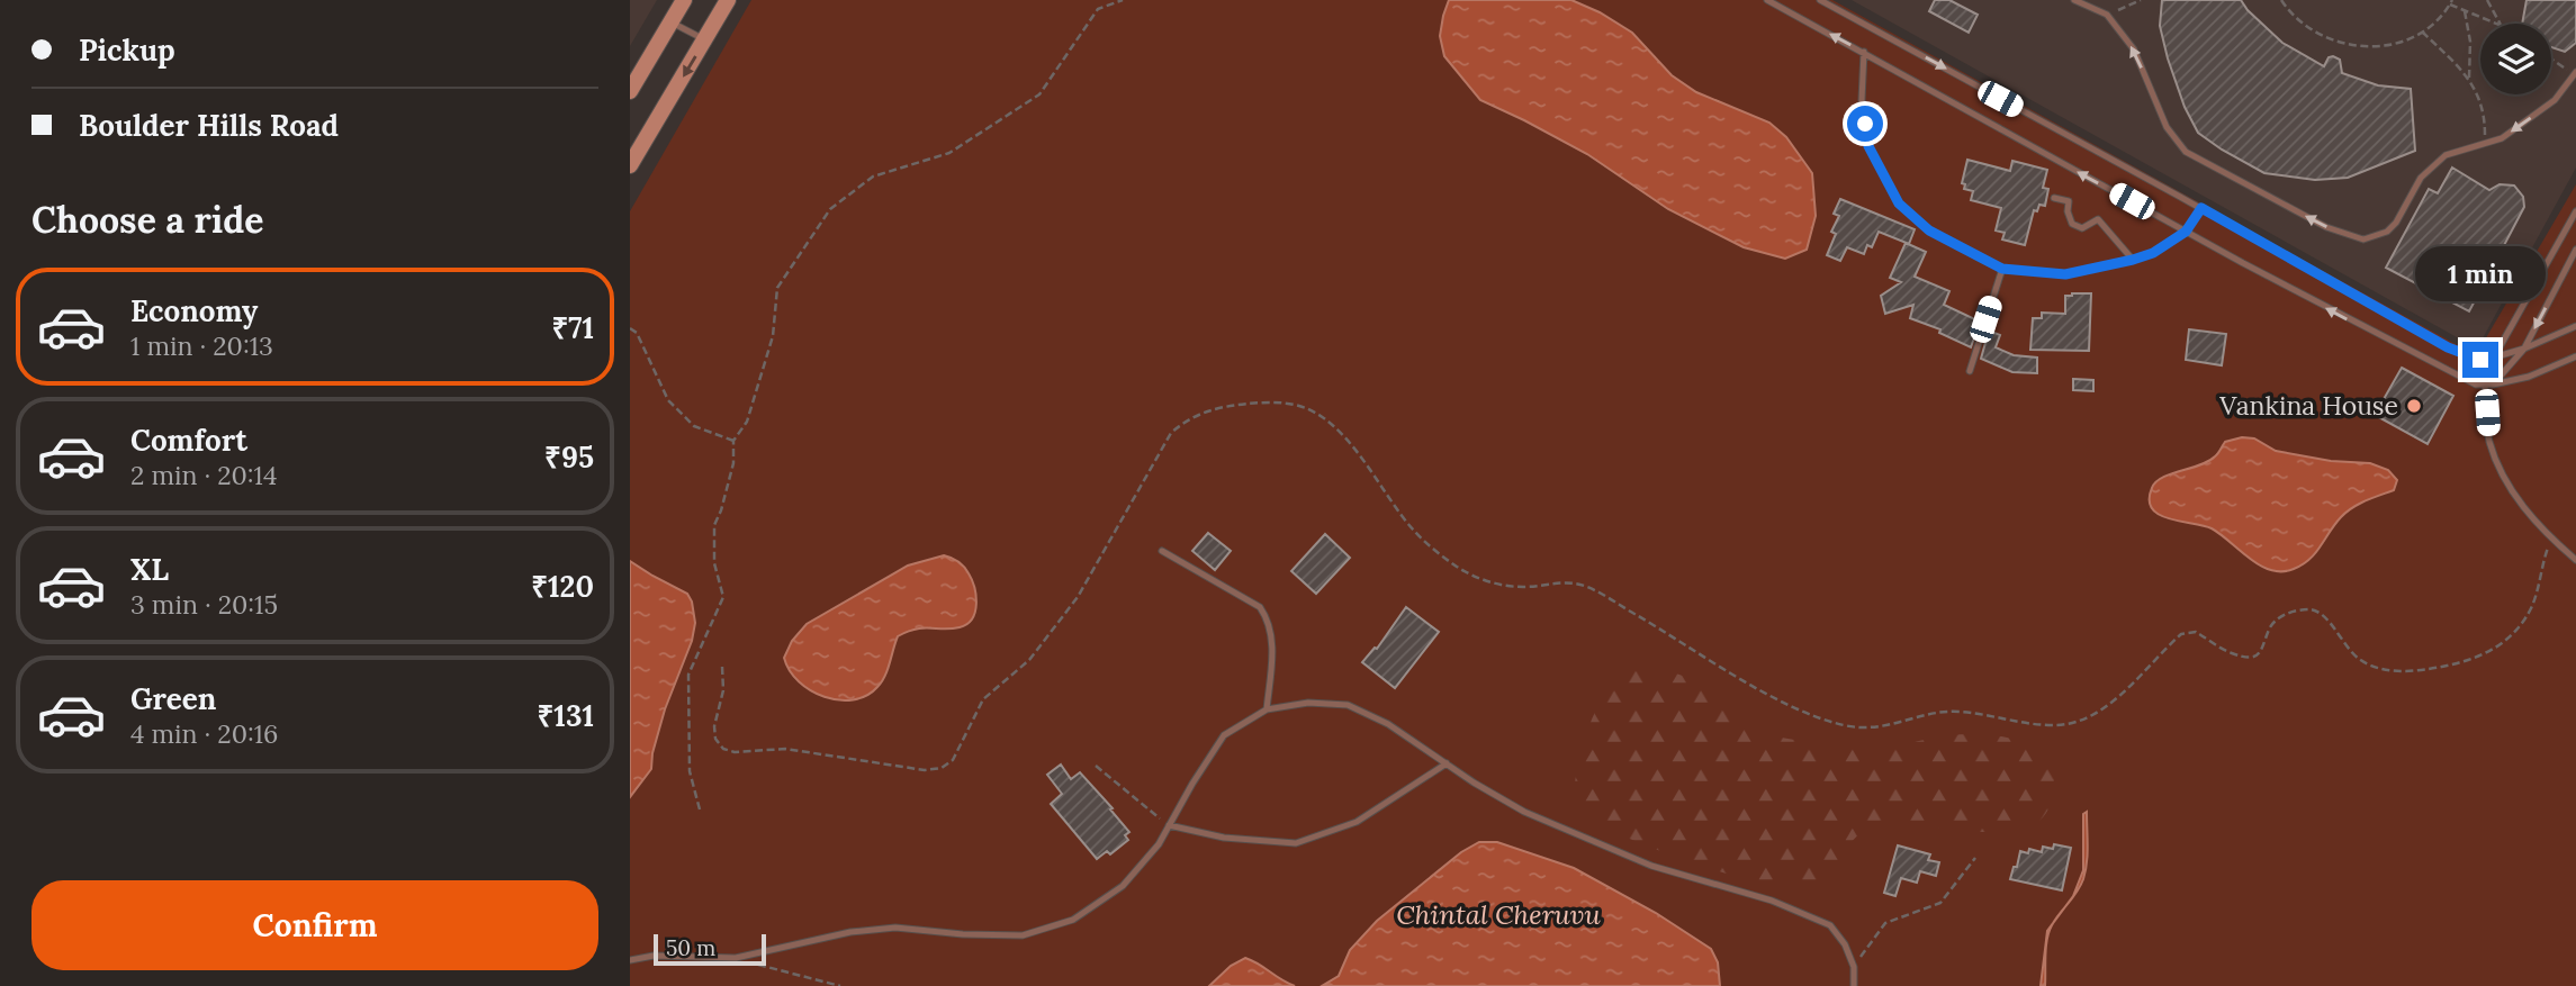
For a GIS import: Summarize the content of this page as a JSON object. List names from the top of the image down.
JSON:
{
  "water": ["Chintal Cheruvu"],
  "places": ["Vankina House"],
  "scale_bar": "50 m",
  "page": {
    "banner": ["Pickup", "Boulder Hills Road"],
    "heading": "Choose a ride",
    "bubble": "1 min",
    "list": [
      {
        "name": "Economy",
        "note": "1 min · 20:13",
        "value": "₹71"
      },
      {
        "name": "Comfort",
        "note": "2 min · 20:14",
        "value": "₹95"
      },
      {
        "name": "XL",
        "note": "3 min · 20:15",
        "value": "₹120"
      },
      {
        "name": "Green",
        "note": "4 min · 20:16",
        "value": "₹131"
      }
    ],
    "buttons": "Confirm",
    "scale": "50 m"
  }
}
